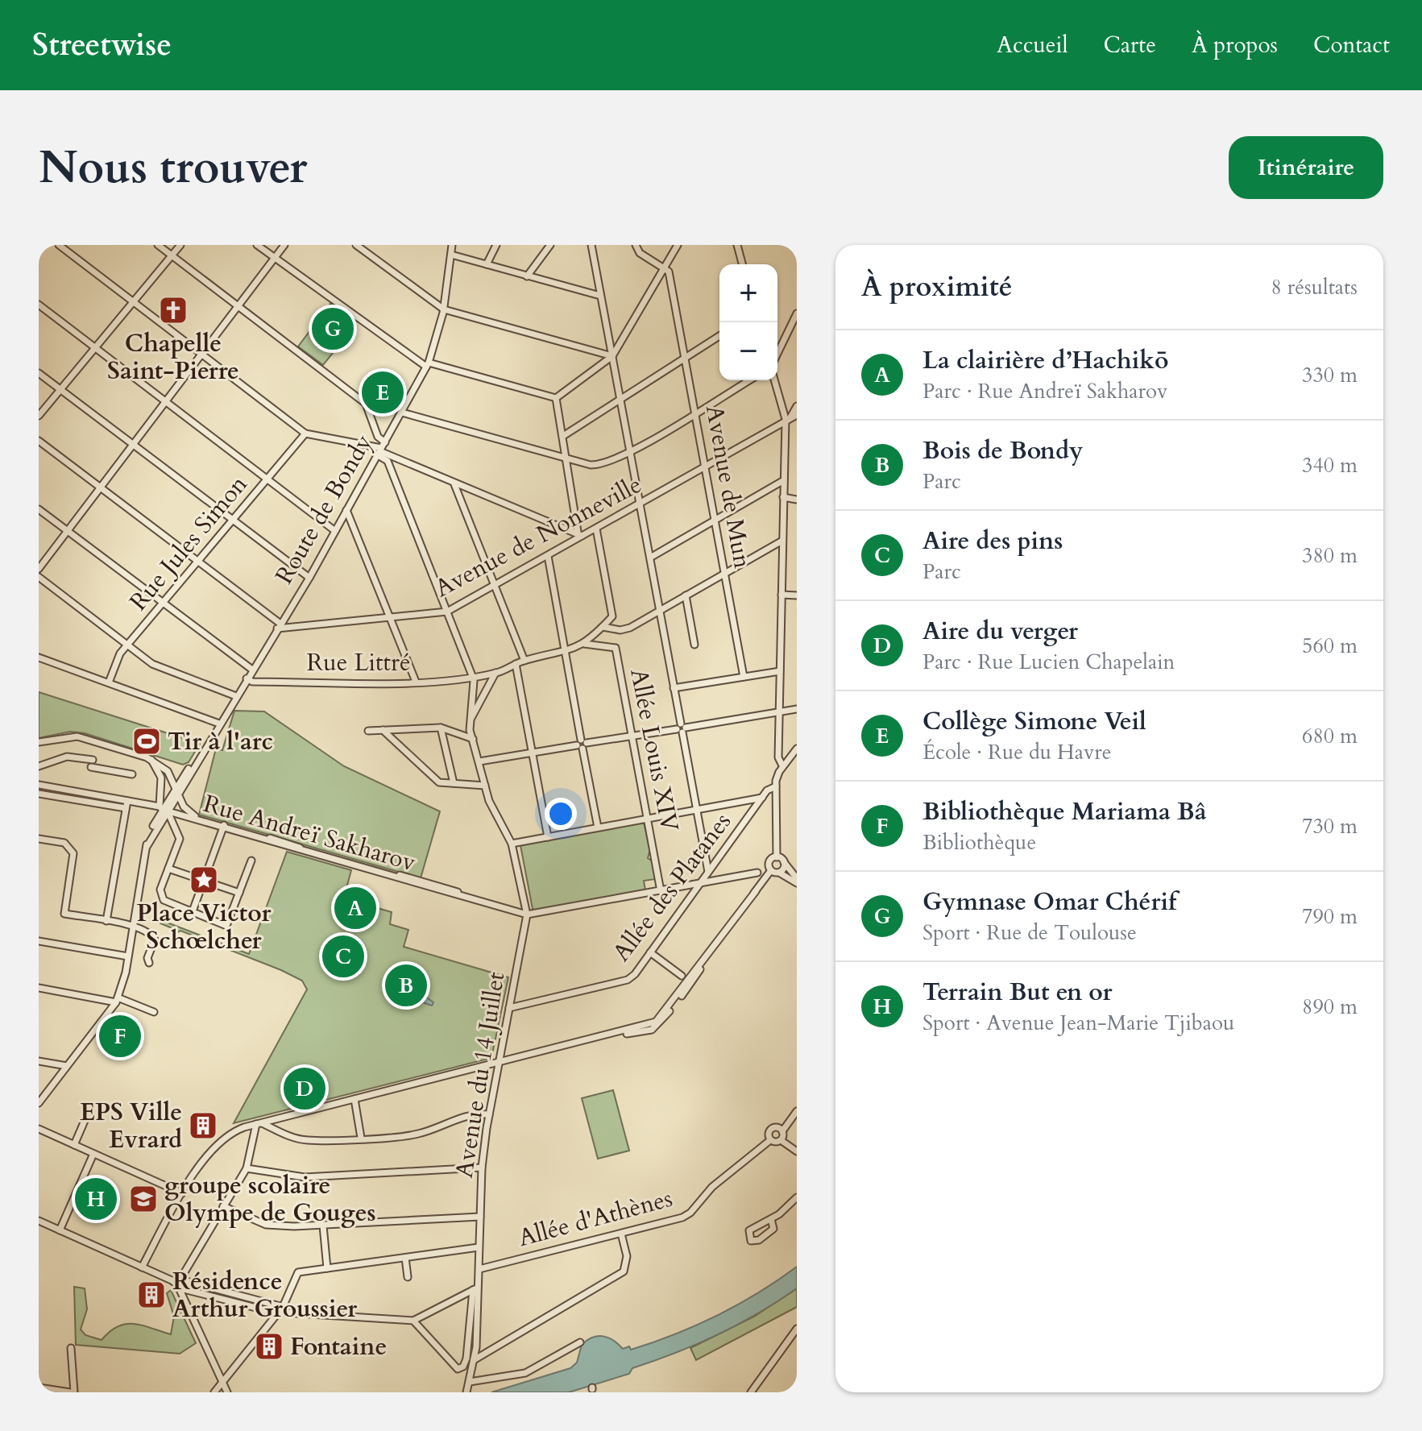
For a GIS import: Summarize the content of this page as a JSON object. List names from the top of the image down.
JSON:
{
  "streets": {
    "street": [
      "Avenue de Mun",
      "Route de Bondy",
      "Avenue de Nonneville",
      "Rue Jules Simon",
      "Rue Littré",
      "Allée Louis XIV",
      "Rue Andreï Sakharov",
      "Allée des Platanes",
      "Avenue du 14 Juillet",
      "Allée d'Athènes"
    ]
  },
  "crossings": [
    ["Avenue de Mun", "Avenue de Nonneville"],
    ["Route de Bondy", "Avenue de Nonneville"],
    ["Route de Bondy", "Rue Littré"],
    ["Route de Bondy", "Rue Andreï Sakharov"],
    ["Rue Littré", "Allée Louis XIV"],
    ["Rue Littré", "Avenue du 14 Juillet"],
    ["Rue Andreï Sakharov", "Avenue du 14 Juillet"],
    ["Allée des Platanes", "Avenue du 14 Juillet"],
    ["Avenue du 14 Juillet", "Allée d'Athènes"]
  ],
  "places": {
    "church": ["Chapelle Saint-Pierre"],
    "sports": ["Tir à l'arc"],
    "place": ["Place Victor Schœlcher"],
    "building": ["EPS Ville Evrard", "Résidence Arthur Groussier", "Fontaine"],
    "school or university": ["groupe scolaire Olympe de Gouges"]
  },
  "page": {
    "header": "Streetwise",
    "nav": [
      "Accueil",
      "Carte",
      "À propos",
      "Contact"
    ],
    "buttons": "Itinéraire",
    "title": "Nous trouver",
    "heading": ["À proximité", "8 résultats"],
    "map_buttons": ["+", "−"],
    "pins": [
      "G",
      "E",
      "A",
      "C",
      "B",
      "F",
      "D",
      "H"
    ],
    "list": [
      {
        "mark": "A",
        "name": "La clairière d’Hachikō",
        "note": "Parc · Rue Andreï Sakharov",
        "value": "330 m"
      },
      {
        "mark": "B",
        "name": "Bois de Bondy",
        "note": "Parc",
        "value": "340 m"
      },
      {
        "mark": "C",
        "name": "Aire des pins",
        "note": "Parc",
        "value": "380 m"
      },
      {
        "mark": "D",
        "name": "Aire du verger",
        "note": "Parc · Rue Lucien Chapelain",
        "value": "560 m"
      },
      {
        "mark": "E",
        "name": "Collège Simone Veil",
        "note": "École · Rue du Havre",
        "value": "680 m"
      },
      {
        "mark": "F",
        "name": "Bibliothèque Mariama Bâ",
        "note": "Bibliothèque",
        "value": "730 m"
      },
      {
        "mark": "G",
        "name": "Gymnase Omar Chérif",
        "note": "Sport · Rue de Toulouse",
        "value": "790 m"
      },
      {
        "mark": "H",
        "name": "Terrain But en or",
        "note": "Sport · Avenue Jean-Marie Tjibaou",
        "value": "890 m"
      }
    ]
  }
}
